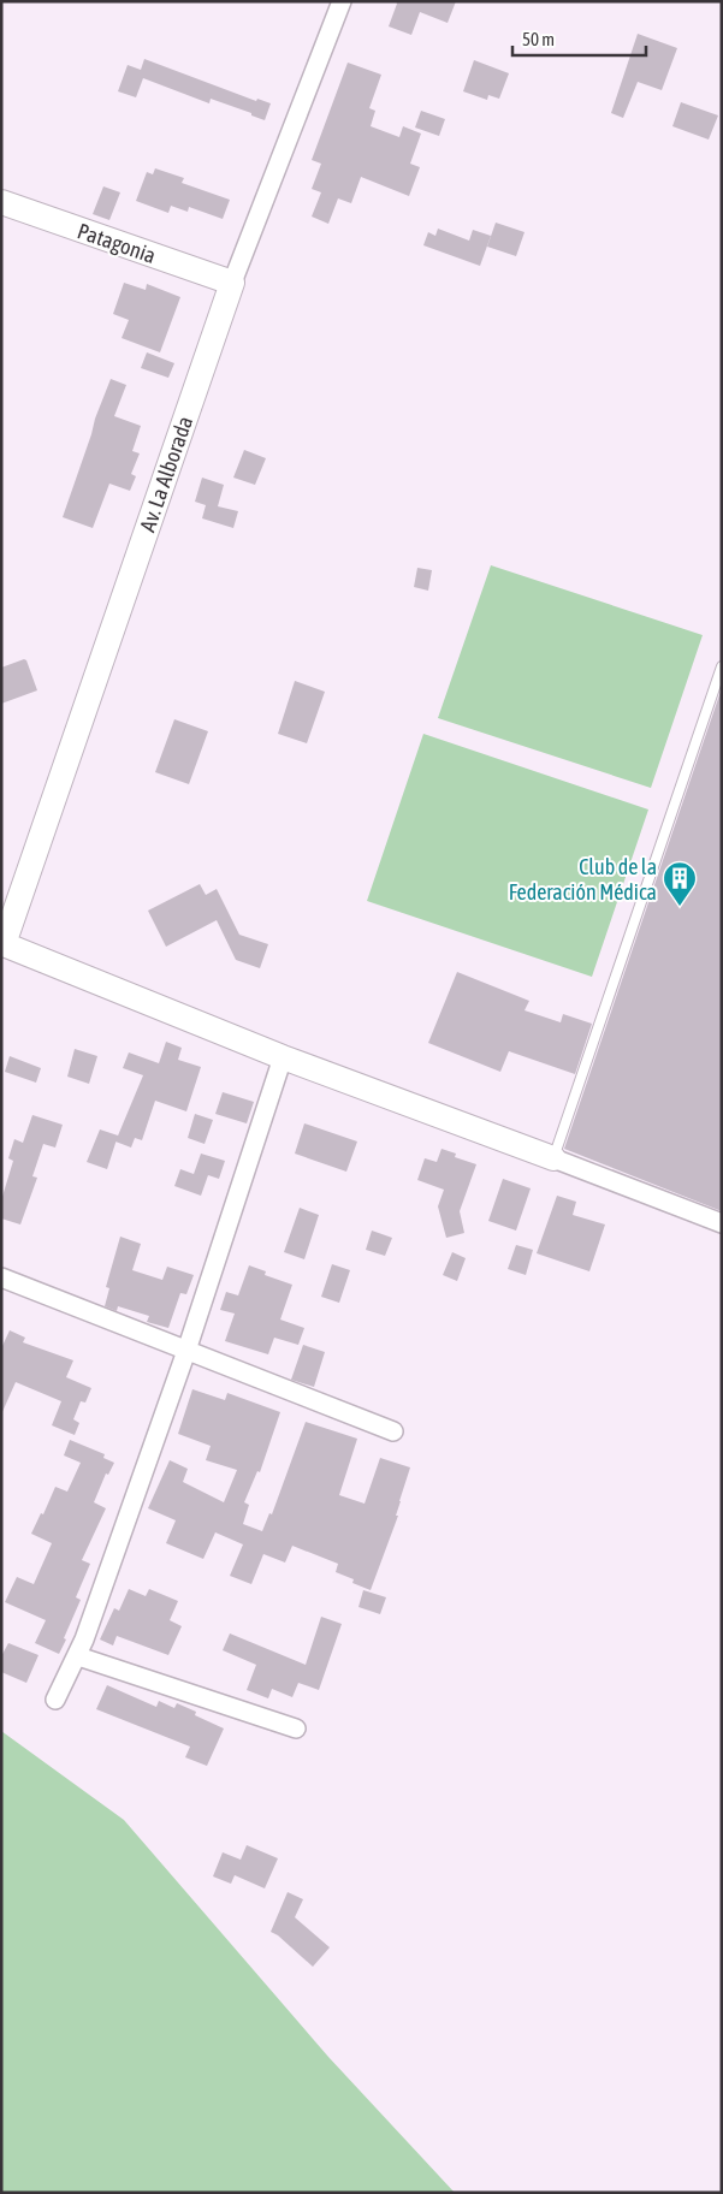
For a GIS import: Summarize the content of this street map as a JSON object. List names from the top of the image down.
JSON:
{
  "streets": {
    "main road": ["Patagonia", "Av. La Alborada"]
  },
  "crossings": [
    ["Patagonia", "Av. La Alborada"]
  ],
  "places": {
    "building": ["Club de la Federación Médica"]
  },
  "scale_bar": "50 m"
}
